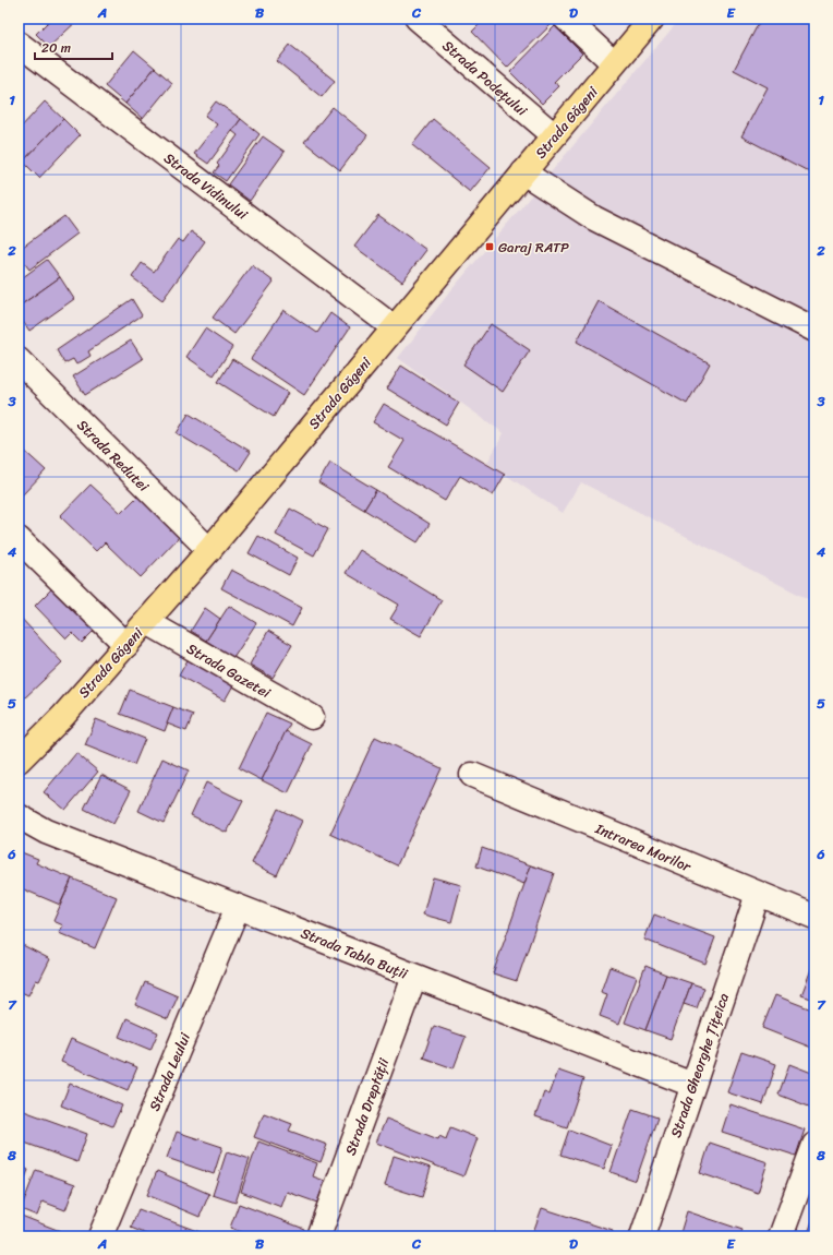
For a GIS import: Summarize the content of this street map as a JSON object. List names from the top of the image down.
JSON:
{
  "streets": {
    "main road": ["Strada Găgeni"],
    "street": [
      "Strada Podețului",
      "Strada Vidinului",
      "Strada Redutei",
      "Strada Gazetei",
      "Intrarea Morilor",
      "Strada Tabla Buții",
      "Strada Gheorghe Țițeica",
      "Strada Leului",
      "Strada Dreptății"
    ]
  },
  "crossings": [
    ["Strada Podețului", "Strada Găgeni"],
    ["Strada Găgeni", "Strada Vidinului"],
    ["Strada Găgeni", "Strada Redutei"],
    ["Strada Găgeni", "Strada Gazetei"],
    ["Intrarea Morilor", "Strada Gheorghe Țițeica"],
    ["Strada Tabla Buții", "Strada Gheorghe Țițeica"],
    ["Strada Tabla Buții", "Strada Leului"],
    ["Strada Tabla Buții", "Strada Dreptății"]
  ],
  "places": {
    "transit": ["Garaj RATP"]
  },
  "scale_bar": "20 m",
  "grid": {
    "columns": [
      "A",
      "B",
      "C",
      "D",
      "E"
    ],
    "rows": [
      "1",
      "2",
      "3",
      "4",
      "5",
      "6",
      "7",
      "8"
    ]
  }
}
